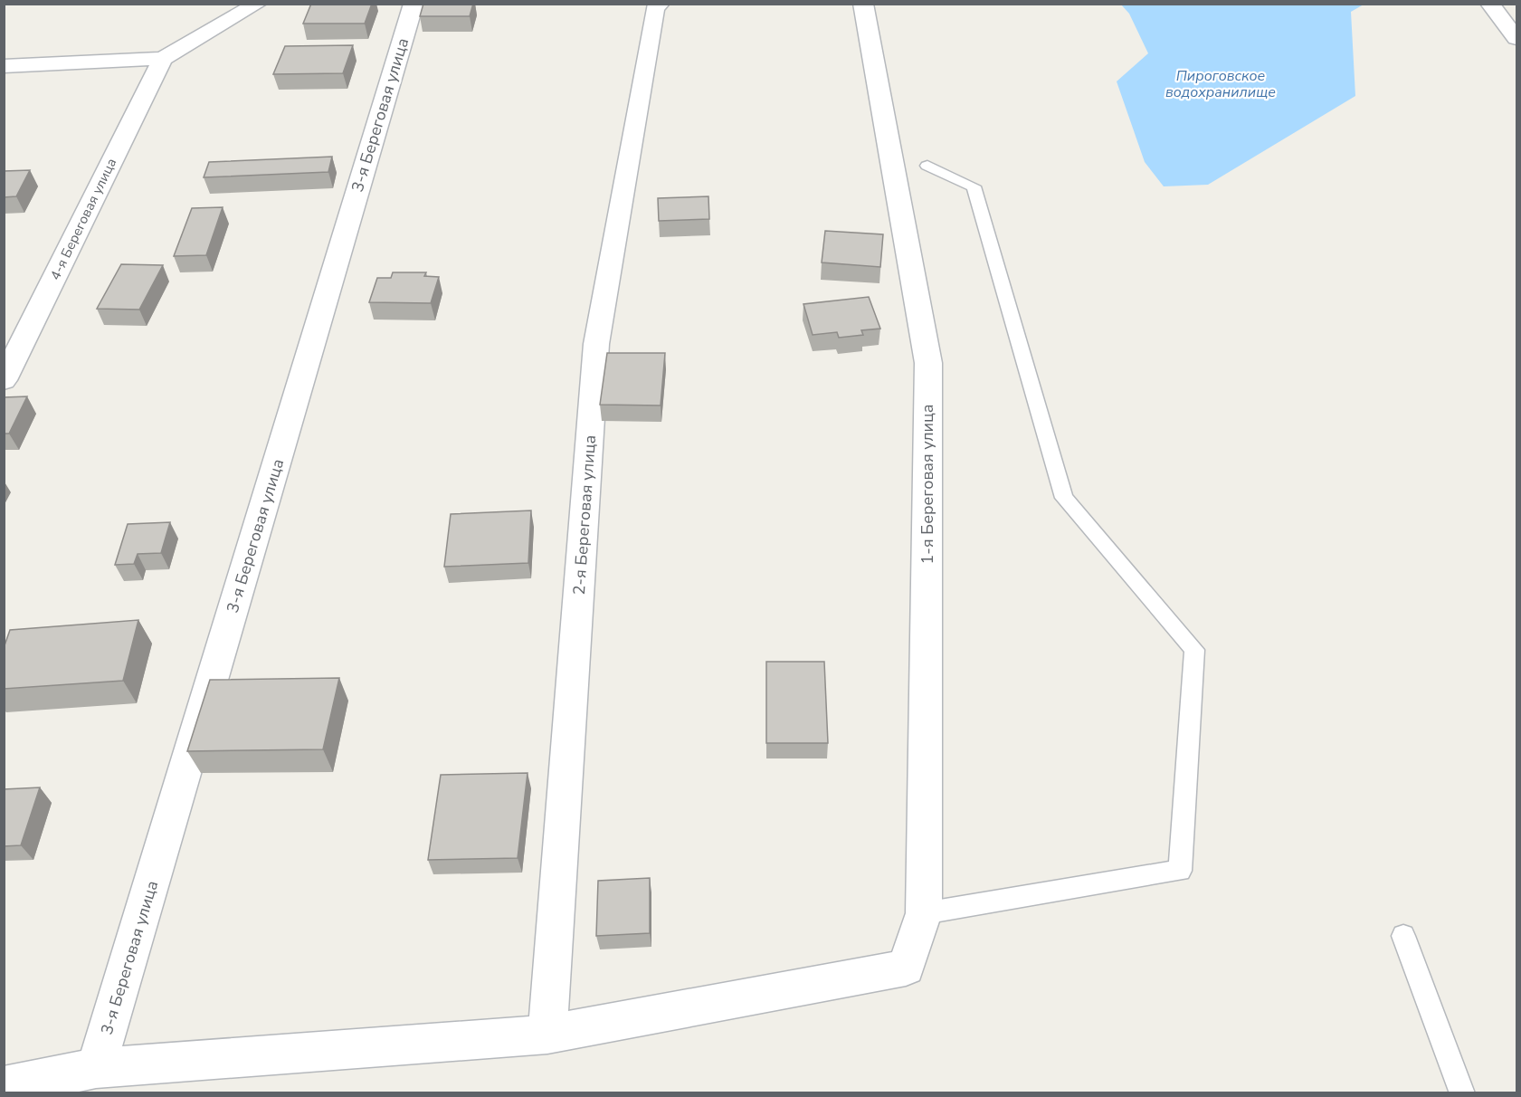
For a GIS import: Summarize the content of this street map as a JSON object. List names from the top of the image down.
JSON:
{
  "streets": {
    "street": [
      "3-я Береговая улица",
      "4-я Береговая улица",
      "1-я Береговая улица",
      "2-я Береговая улица"
    ]
  },
  "crossings": [
    ["1-я Береговая улица", "2-я Береговая улица"]
  ],
  "water": ["Пироговское водохранилище"]
}
